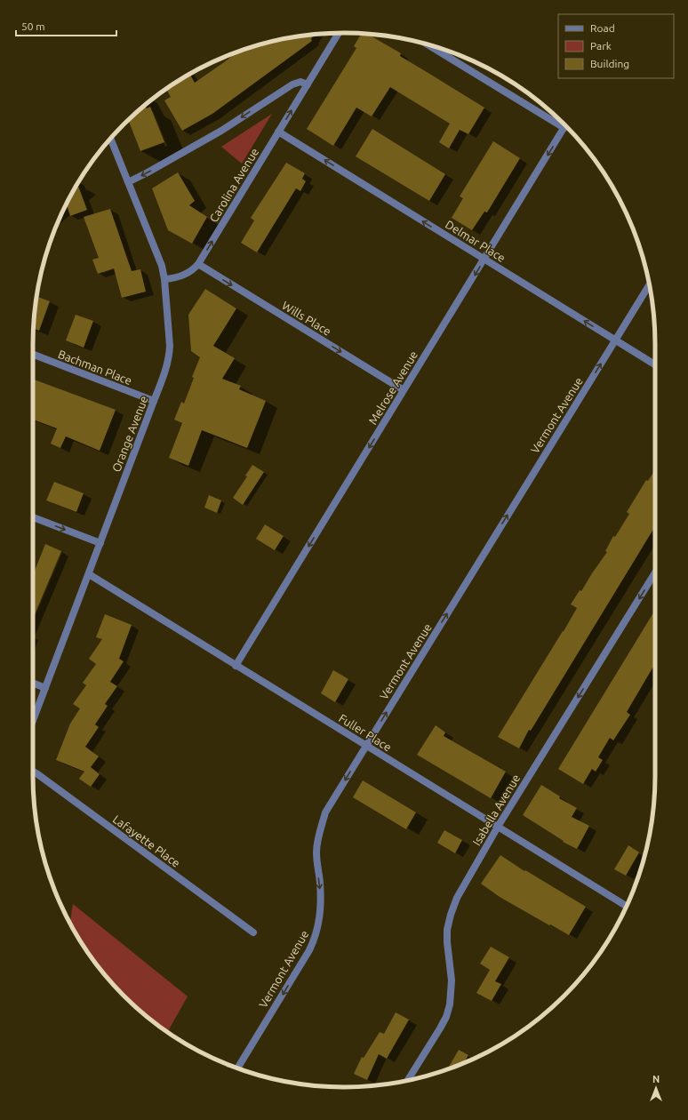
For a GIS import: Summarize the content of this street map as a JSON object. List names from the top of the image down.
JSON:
{
  "streets": {
    "street": [
      "Carolina Avenue",
      "Delmar Place",
      "Wills Place",
      "Bachman Place",
      "Melrose Avenue",
      "Vermont Avenue",
      "Orange Avenue",
      "Fuller Place",
      "Isabella Avenue",
      "Lafayette Place"
    ]
  },
  "crossings": [
    ["Carolina Avenue", "Delmar Place"],
    ["Carolina Avenue", "Wills Place"],
    ["Carolina Avenue", "Orange Avenue"],
    ["Delmar Place", "Melrose Avenue"],
    ["Delmar Place", "Vermont Avenue"],
    ["Wills Place", "Melrose Avenue"],
    ["Bachman Place", "Orange Avenue"],
    ["Melrose Avenue", "Fuller Place"],
    ["Vermont Avenue", "Fuller Place"],
    ["Orange Avenue", "Fuller Place"],
    ["Fuller Place", "Isabella Avenue"]
  ],
  "one_way": [
    "Carolina Avenue",
    "Delmar Place",
    "Wills Place",
    "Melrose Avenue",
    "Isabella Avenue"
  ],
  "legend": ["Road", "Park", "Building"],
  "scale_bar": "50 m",
  "north": "top"
}
